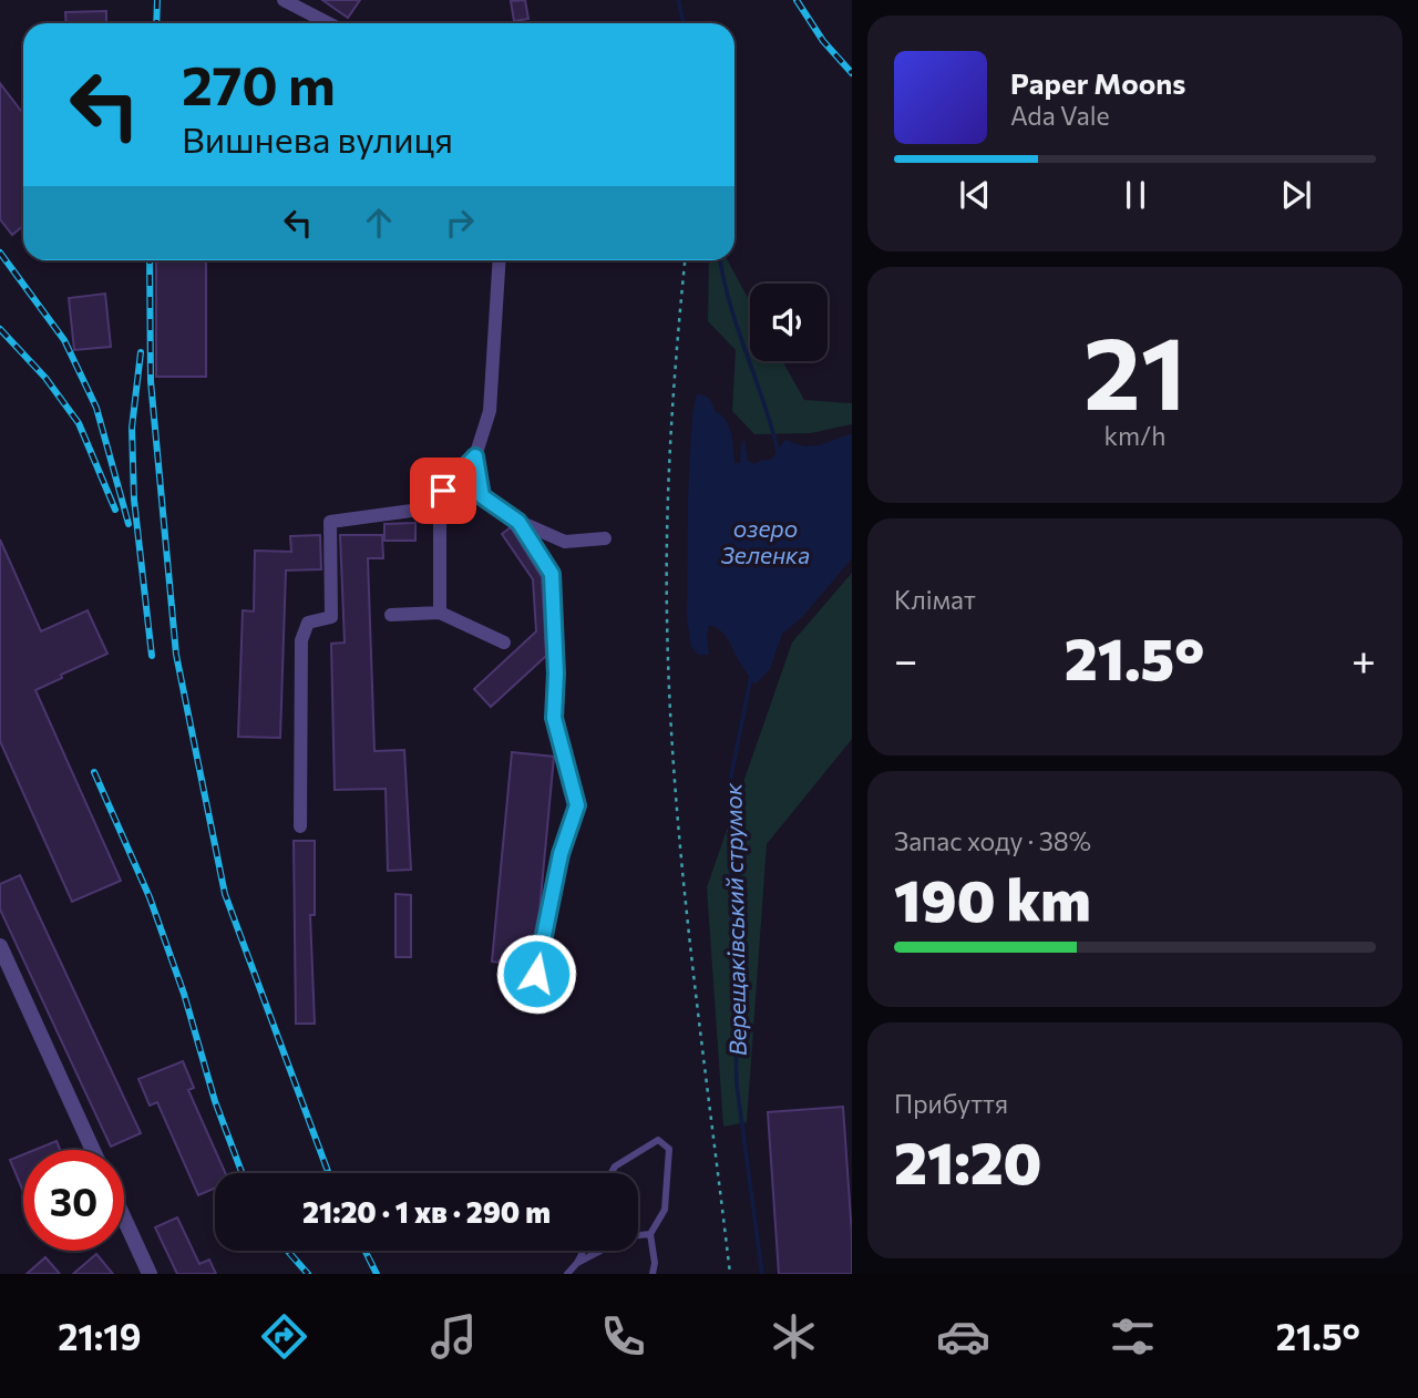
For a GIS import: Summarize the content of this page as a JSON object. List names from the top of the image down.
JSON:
{
  "water": ["озеро Зеленка", "Верещаківський струмок"],
  "page": {
    "turn": ["270 m", "Вишнева вулиця"],
    "song": ["Paper Moons", "Ada Vale"],
    "tile": [
      ["21", "km/h"],
      "Клімат",
      ["Запас ходу · 38%", "190 km"],
      ["Прибуття", "21:20"]
    ],
    "heat": ["−", "21.5°", "+"],
    "limit": "30",
    "trip": "21:20 · 1 хв · 290 m",
    "tabs": ["21:19", "21.5°"]
  }
}
